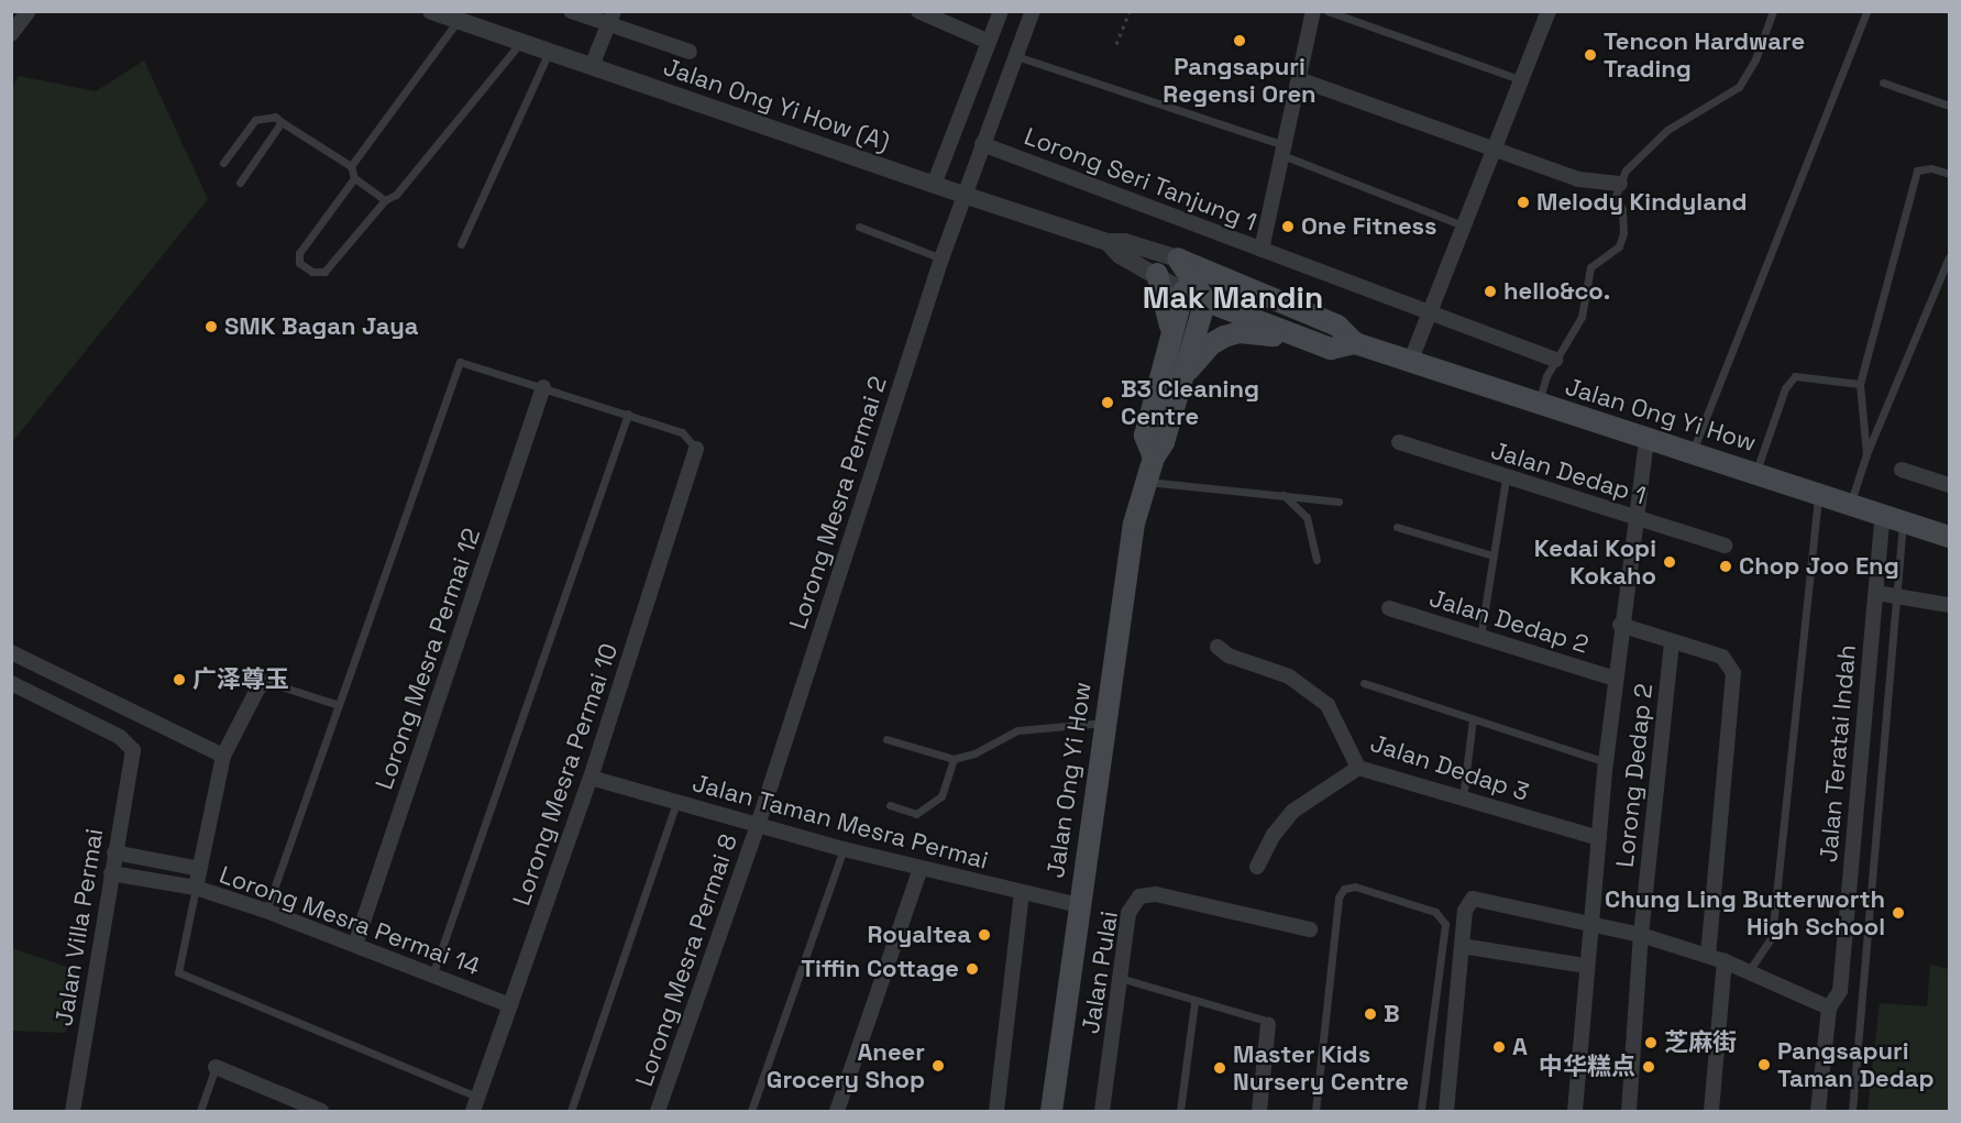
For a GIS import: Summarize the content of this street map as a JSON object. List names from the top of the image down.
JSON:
{
  "streets": {
    "main road": ["Jalan Ong Yi How"],
    "street": [
      "Jalan Ong Yi How (A)",
      "Lorong Seri Tanjung 1",
      "Jalan Dedap 1",
      "Lorong Mesra Permai 2",
      "Jalan Dedap 2",
      "Lorong Mesra Permai 12",
      "Jalan Teratai Indah",
      "Jalan Dedap 3",
      "Lorong Mesra Permai 10",
      "Lorong Dedap 2",
      "Jalan Taman Mesra Permai",
      "Lorong Mesra Permai 14",
      "Jalan Villa Permai",
      "Lorong Mesra Permai 8",
      "Jalan Pulai"
    ]
  },
  "crossings": [
    ["Jalan Ong Yi How (A)", "Jalan Ong Yi How"],
    ["Jalan Ong Yi How (A)", "Lorong Mesra Permai 2"],
    ["Lorong Seri Tanjung 1", "Lorong Mesra Permai 2"],
    ["Jalan Ong Yi How", "Jalan Teratai Indah"],
    ["Jalan Ong Yi How", "Jalan Taman Mesra Permai"],
    ["Lorong Mesra Permai 2", "Jalan Taman Mesra Permai"],
    ["Lorong Mesra Permai 2", "Lorong Mesra Permai 8"],
    ["Lorong Mesra Permai 12", "Lorong Mesra Permai 14"],
    ["Lorong Mesra Permai 10", "Jalan Taman Mesra Permai"],
    ["Lorong Mesra Permai 10", "Lorong Mesra Permai 14"],
    ["Jalan Taman Mesra Permai", "Lorong Mesra Permai 8"]
  ],
  "districts": ["Mak Mandin"],
  "places": [
    "Pangsapuri Regensi Oren",
    "Tencon Hardware Trading",
    "Melody Kindyland",
    "One Fitness",
    "hello&co.",
    "SMK Bagan Jaya",
    "B3 Cleaning Centre",
    "Kedai Kopi Kokaho",
    "Chop Joo Eng",
    "广泽尊玉",
    "Chung Ling Butterworth High School",
    "Royaltea",
    "Tiffin Cottage",
    "B",
    "芝麻街",
    "A",
    "Pangsapuri Taman Dedap",
    "Aneer Grocery Shop",
    "中华糕点",
    "Master Kids Nursery Centre"
  ]
}
